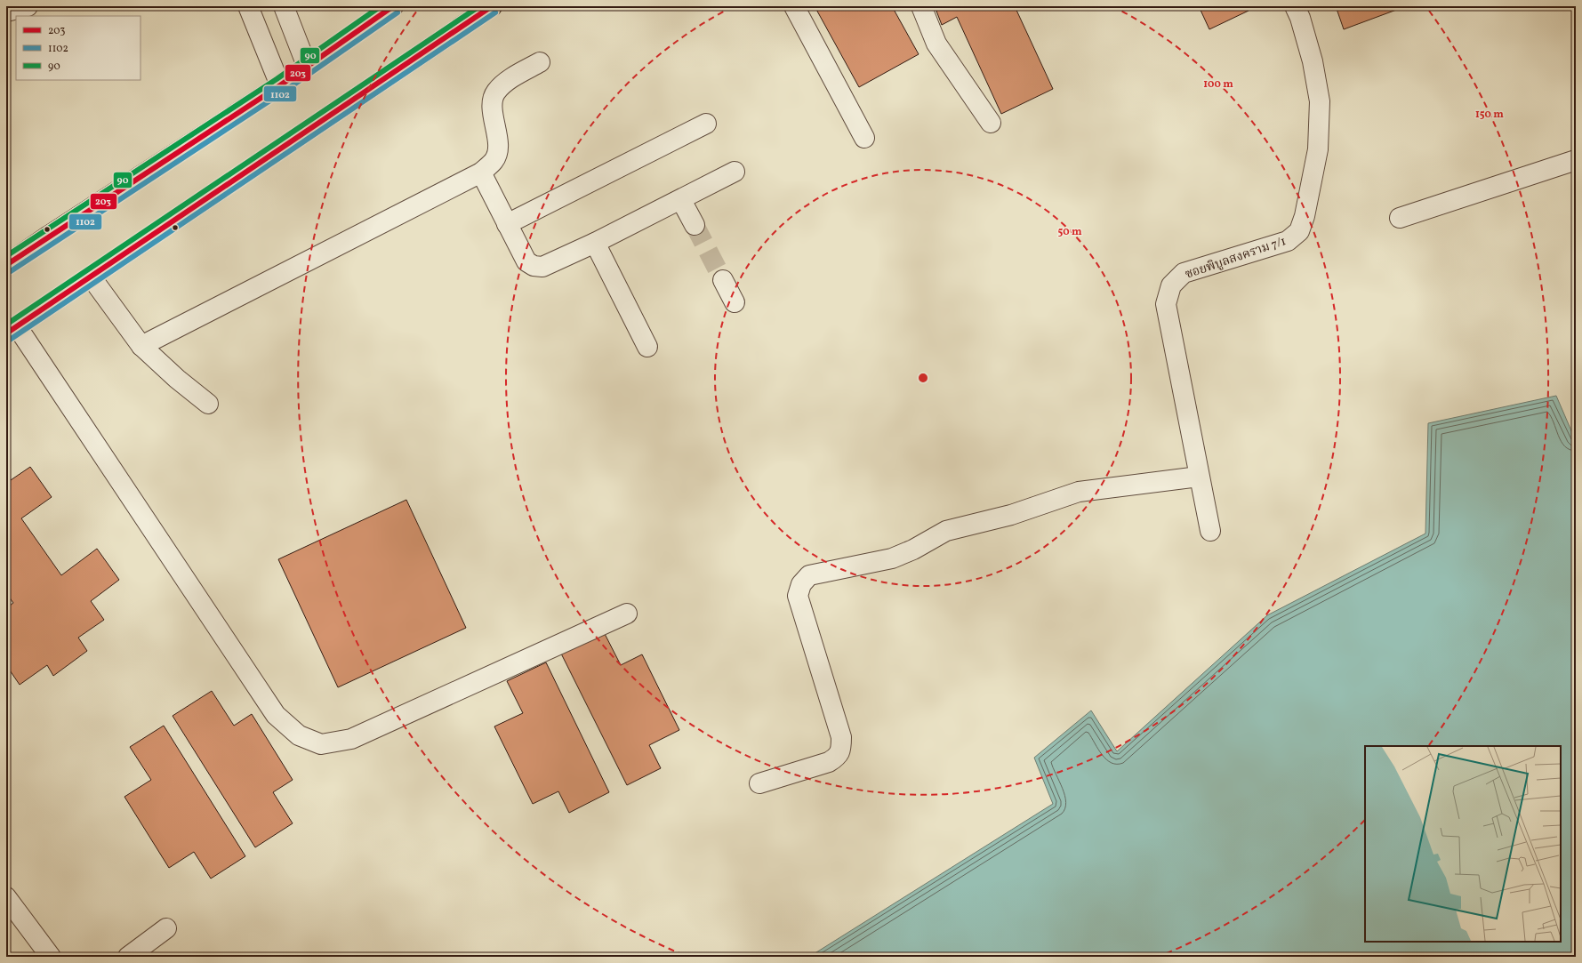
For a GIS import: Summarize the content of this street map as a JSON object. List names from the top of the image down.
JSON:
{
  "streets": {
    "street": ["ซอยพิบูลสงคราม 7/1"]
  },
  "lines": ["transit line 203", "transit line 90", "transit line 1102"],
  "legend": ["203", "1102", "90"],
  "rings": ["100 m", "150 m", "50 m"]
}
